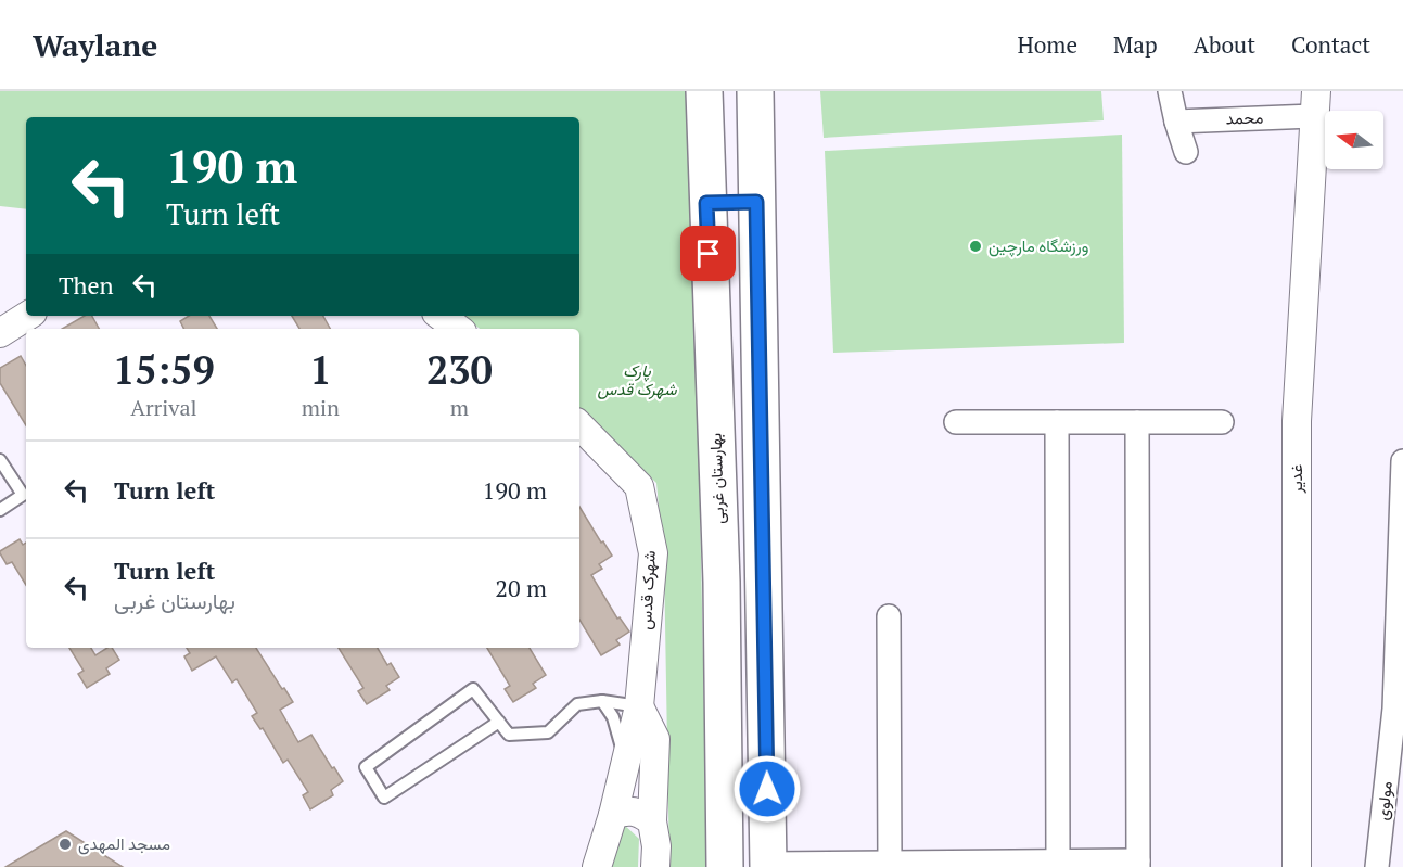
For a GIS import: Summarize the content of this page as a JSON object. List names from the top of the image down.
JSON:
{
  "streets": {
    "main road": ["بهارستان غربی"],
    "street": [
      "محمد",
      "غدیر",
      "شهرک قدس",
      "مولوی"
    ]
  },
  "crossings": [
    ["محمد", "غدیر"]
  ],
  "parks": ["پارک شهرک قدس"],
  "places": ["ورزشگاه مارچین", "مسجد المهدی"],
  "north": "left",
  "page": {
    "header": "Waylane",
    "nav": [
      "Home",
      "Map",
      "About",
      "Contact"
    ],
    "turn": ["190 m", "Turn left"],
    "then": "Then",
    "eta": [
      "15:59",
      "Arrival",
      "1",
      "min",
      "230",
      "m"
    ],
    "list": [
      {
        "name": "Turn left",
        "value": "190 m"
      },
      {
        "name": "Turn left",
        "note": "بهارستان غربی",
        "value": "20 m"
      }
    ]
  }
}
